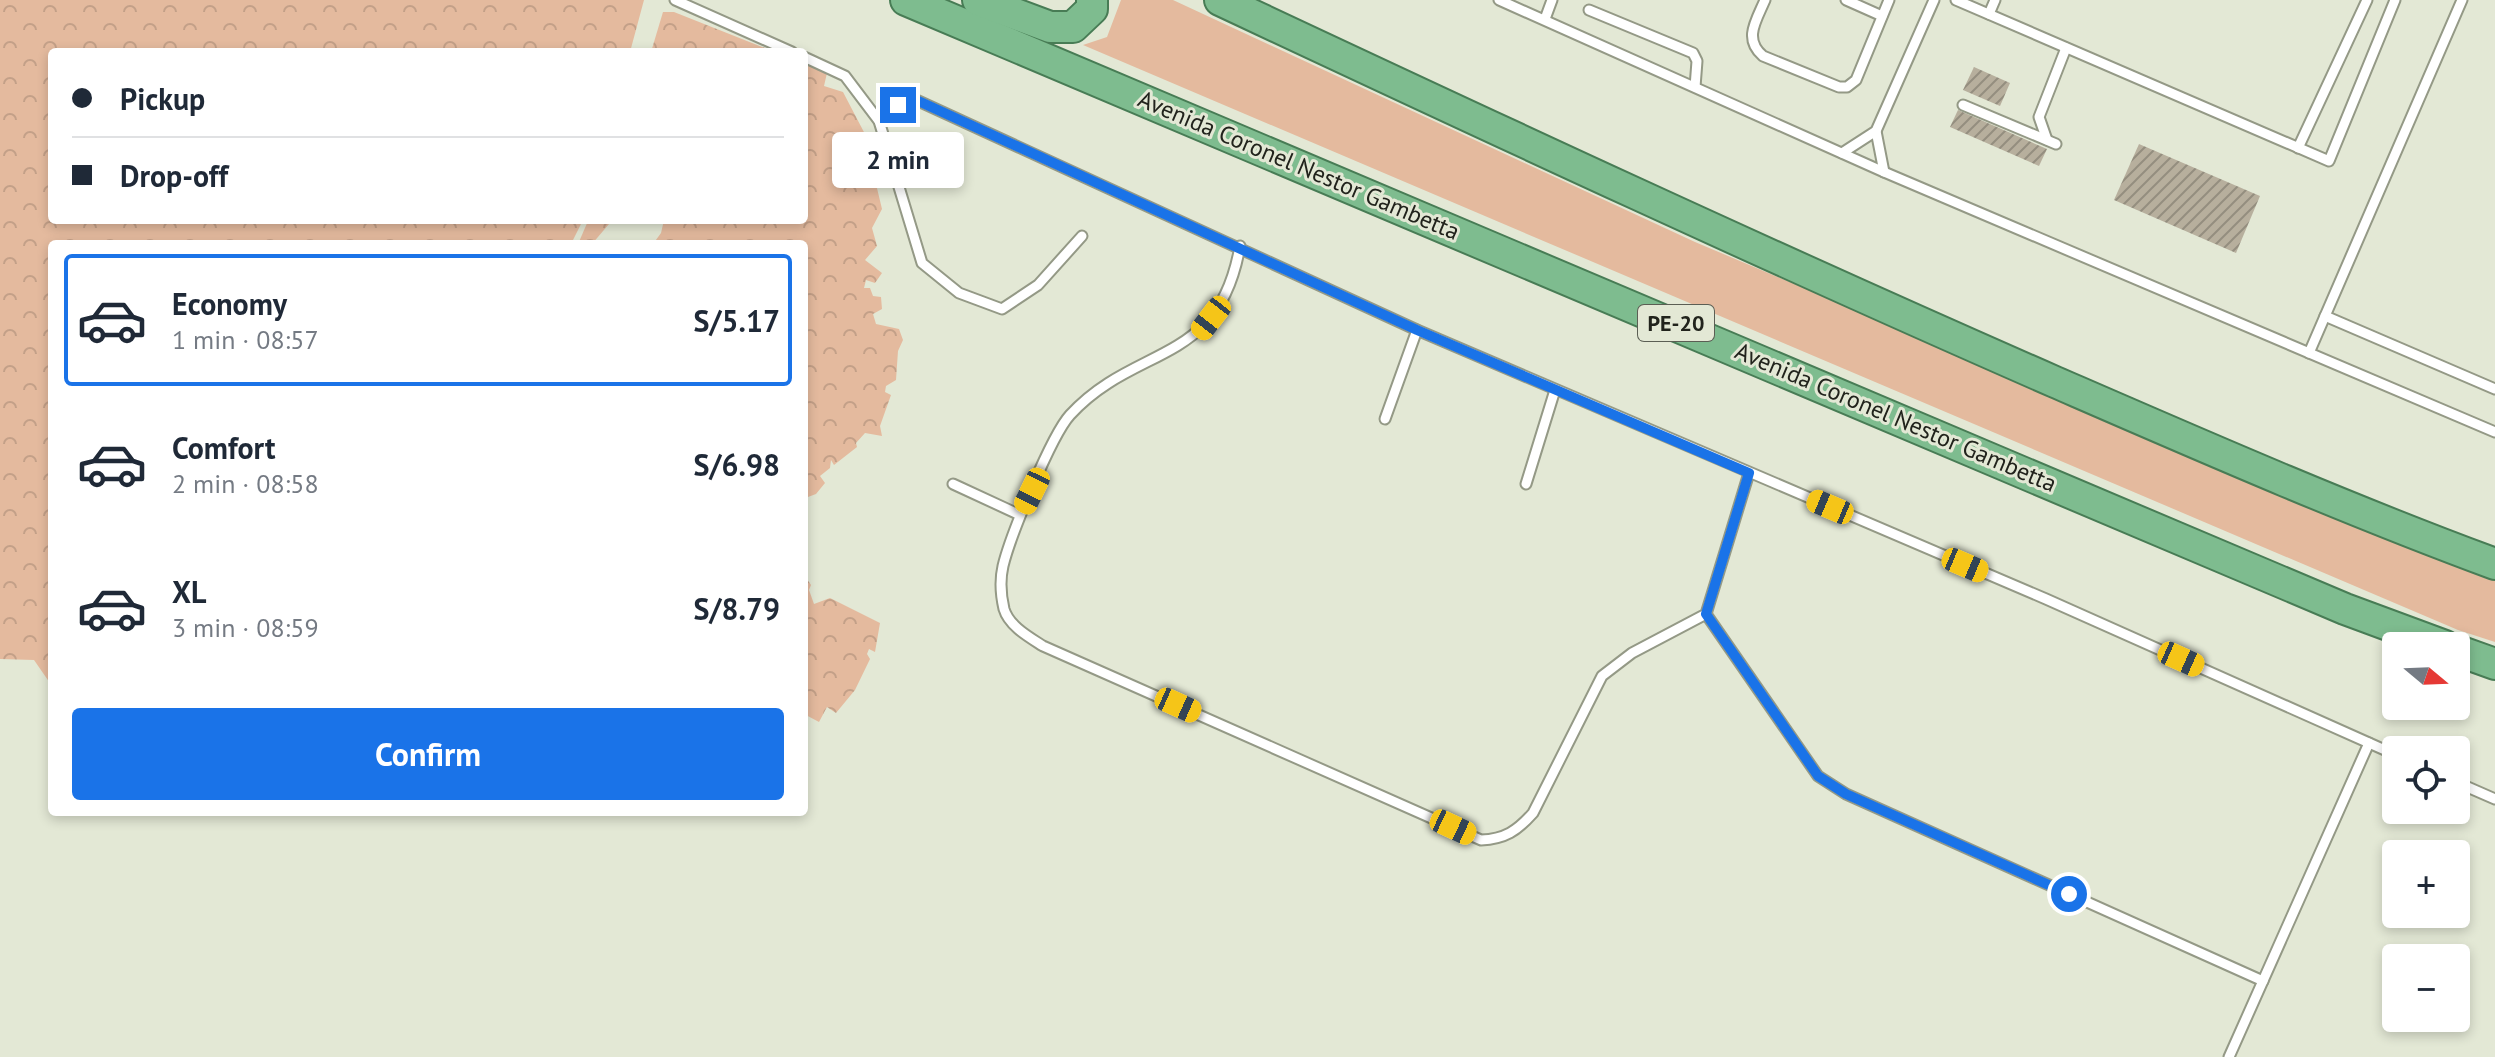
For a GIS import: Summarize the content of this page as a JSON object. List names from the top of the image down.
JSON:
{
  "streets": {
    "highway": ["Avenida Coronel Nestor Gambetta", "PE-20"]
  },
  "north": "right",
  "page": {
    "banner": ["Pickup", "Drop-off"],
    "bubble": "2 min",
    "list": [
      {
        "name": "Economy",
        "note": "1 min · 08:57",
        "value": "S/5.17"
      },
      {
        "name": "Comfort",
        "note": "2 min · 08:58",
        "value": "S/6.98"
      },
      {
        "name": "XL",
        "note": "3 min · 08:59",
        "value": "S/8.79"
      }
    ],
    "map_buttons": ["+", "−"],
    "buttons": "Confirm"
  }
}
